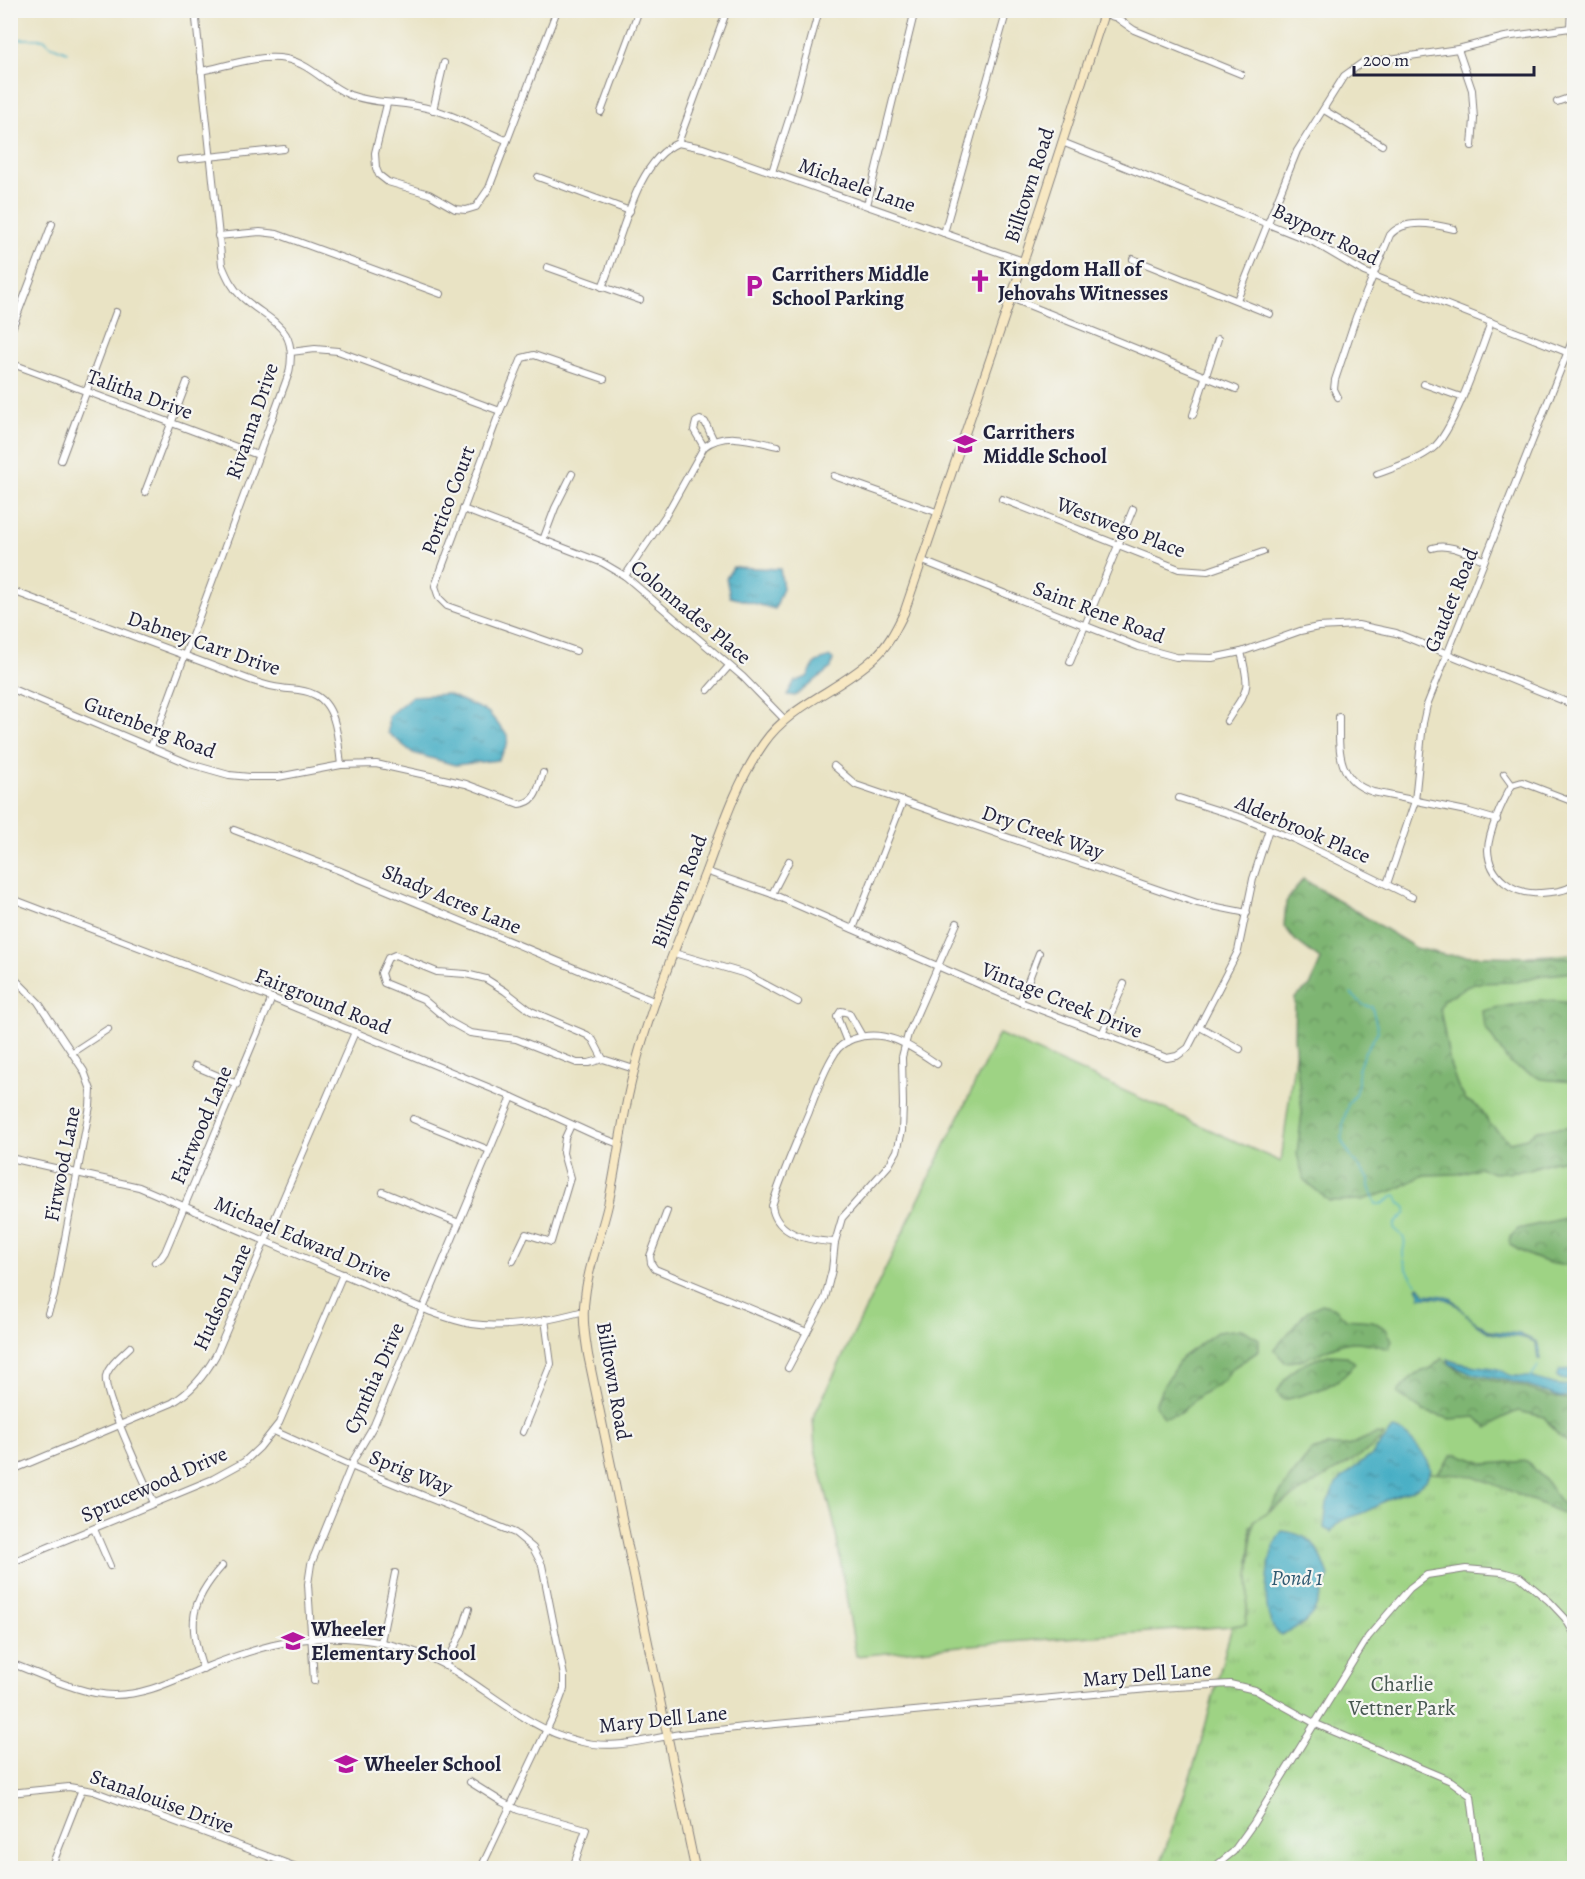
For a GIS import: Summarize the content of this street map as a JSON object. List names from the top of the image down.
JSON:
{
  "streets": {
    "main road": ["Billtown Road"],
    "street": [
      "Michaele Lane",
      "Bayport Road",
      "Talitha Drive",
      "Rivanna Drive",
      "Portico Court",
      "Westwego Place",
      "Gaudet Road",
      "Colonnades Place",
      "Saint Rene Road",
      "Dabney Carr Drive",
      "Gutenberg Road",
      "Alderbrook Place",
      "Dry Creek Way",
      "Shady Acres Lane",
      "Vintage Creek Drive",
      "Fairground Road",
      "Fairwood Lane",
      "Firwood Lane",
      "Michael Edward Drive",
      "Hudson Lane",
      "Cynthia Drive",
      "Sprig Way",
      "Sprucewood Drive",
      "Mary Dell Lane",
      "Stanalouise Drive"
    ]
  },
  "crossings": [
    ["Michaele Lane", "Billtown Road"],
    ["Billtown Road", "Bayport Road"],
    ["Billtown Road", "Colonnades Place"],
    ["Billtown Road", "Saint Rene Road"],
    ["Billtown Road", "Shady Acres Lane"],
    ["Billtown Road", "Vintage Creek Drive"],
    ["Billtown Road", "Fairground Road"],
    ["Billtown Road", "Michael Edward Drive"],
    ["Billtown Road", "Mary Dell Lane"],
    ["Bayport Road", "Gaudet Road"],
    ["Talitha Drive", "Rivanna Drive"],
    ["Rivanna Drive", "Dabney Carr Drive"],
    ["Rivanna Drive", "Gutenberg Road"],
    ["Portico Court", "Colonnades Place"],
    ["Gaudet Road", "Saint Rene Road"],
    ["Gaudet Road", "Alderbrook Place"],
    ["Dabney Carr Drive", "Gutenberg Road"],
    ["Alderbrook Place", "Vintage Creek Drive"],
    ["Dry Creek Way", "Vintage Creek Drive"],
    ["Fairground Road", "Fairwood Lane"],
    ["Fairground Road", "Hudson Lane"],
    ["Fairground Road", "Cynthia Drive"],
    ["Fairwood Lane", "Michael Edward Drive"],
    ["Firwood Lane", "Michael Edward Drive"],
    ["Michael Edward Drive", "Hudson Lane"],
    ["Michael Edward Drive", "Cynthia Drive"],
    ["Michael Edward Drive", "Sprucewood Drive"],
    ["Cynthia Drive", "Sprig Way"],
    ["Cynthia Drive", "Mary Dell Lane"],
    ["Sprig Way", "Sprucewood Drive"],
    ["Sprig Way", "Mary Dell Lane"]
  ],
  "water": ["Pond 1"],
  "parks": ["Charlie Vettner Park"],
  "places": {
    "church": ["Kingdom Hall of Jehovahs Witnesses"],
    "parking": ["Carrithers Middle School Parking"],
    "school or university": ["Carrithers Middle School", "Wheeler Elementary School", "Wheeler School"]
  },
  "scale_bar": "200 m"
}
